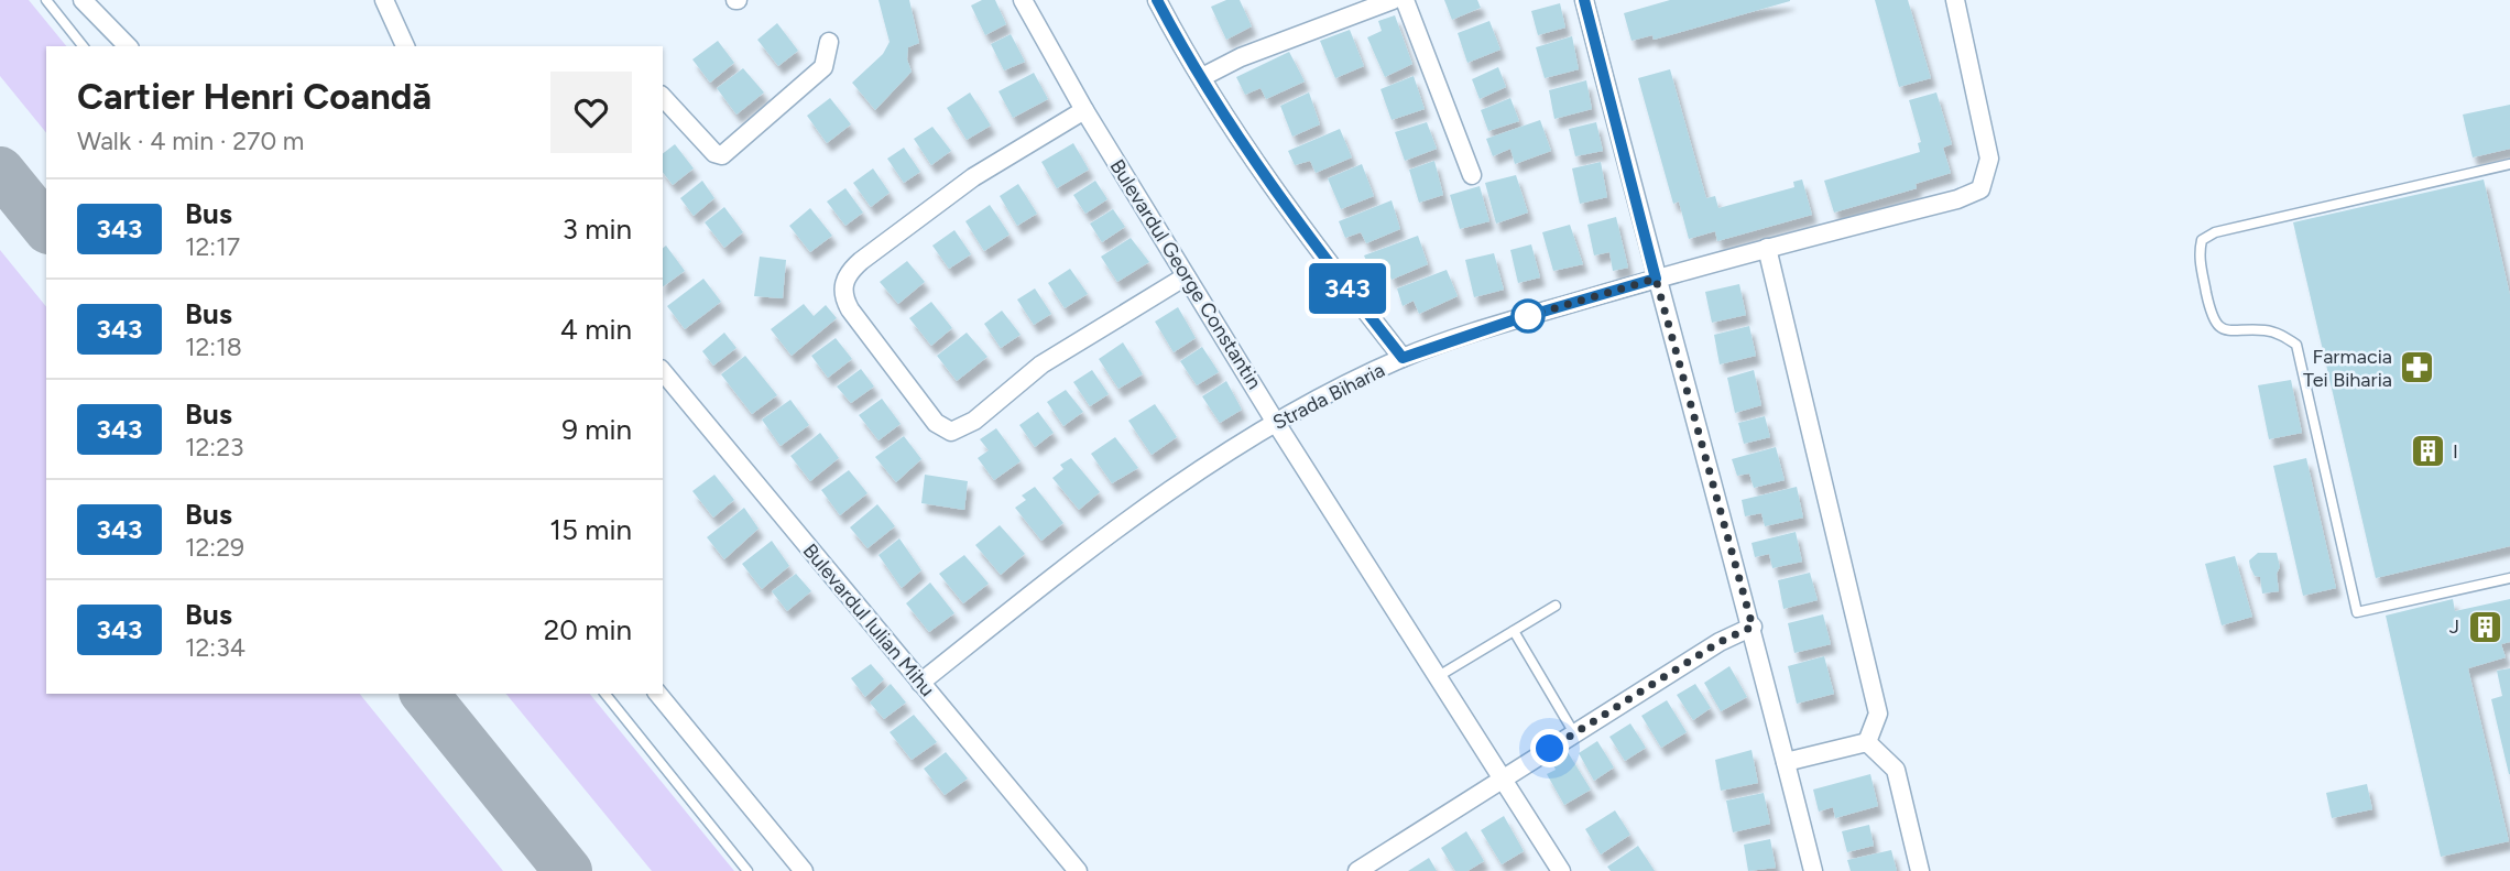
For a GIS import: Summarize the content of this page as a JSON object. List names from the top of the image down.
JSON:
{
  "streets": {
    "street": ["Bulevardul George Constantin", "Strada Biharia", "Bulevardul Iulian Mihu"]
  },
  "crossings": [
    ["Bulevardul George Constantin", "Strada Biharia"],
    ["Strada Biharia", "Bulevardul Iulian Mihu"]
  ],
  "places": {
    "pharmacy": ["Farmacia Tei Biharia"],
    "building": ["I", "J"]
  },
  "lines": ["bus line 343"],
  "page": {
    "on_map": "343",
    "heading": ["Cartier Henri Coandă", "Walk · 4 min · 270 m"],
    "list": [
      {
        "mark": "343",
        "name": "Bus",
        "note": "12:17",
        "value": "3 min"
      },
      {
        "mark": "343",
        "name": "Bus",
        "note": "12:18",
        "value": "4 min"
      },
      {
        "mark": "343",
        "name": "Bus",
        "note": "12:23",
        "value": "9 min"
      },
      {
        "mark": "343",
        "name": "Bus",
        "note": "12:29",
        "value": "15 min"
      },
      {
        "mark": "343",
        "name": "Bus",
        "note": "12:34",
        "value": "20 min"
      }
    ]
  }
}
